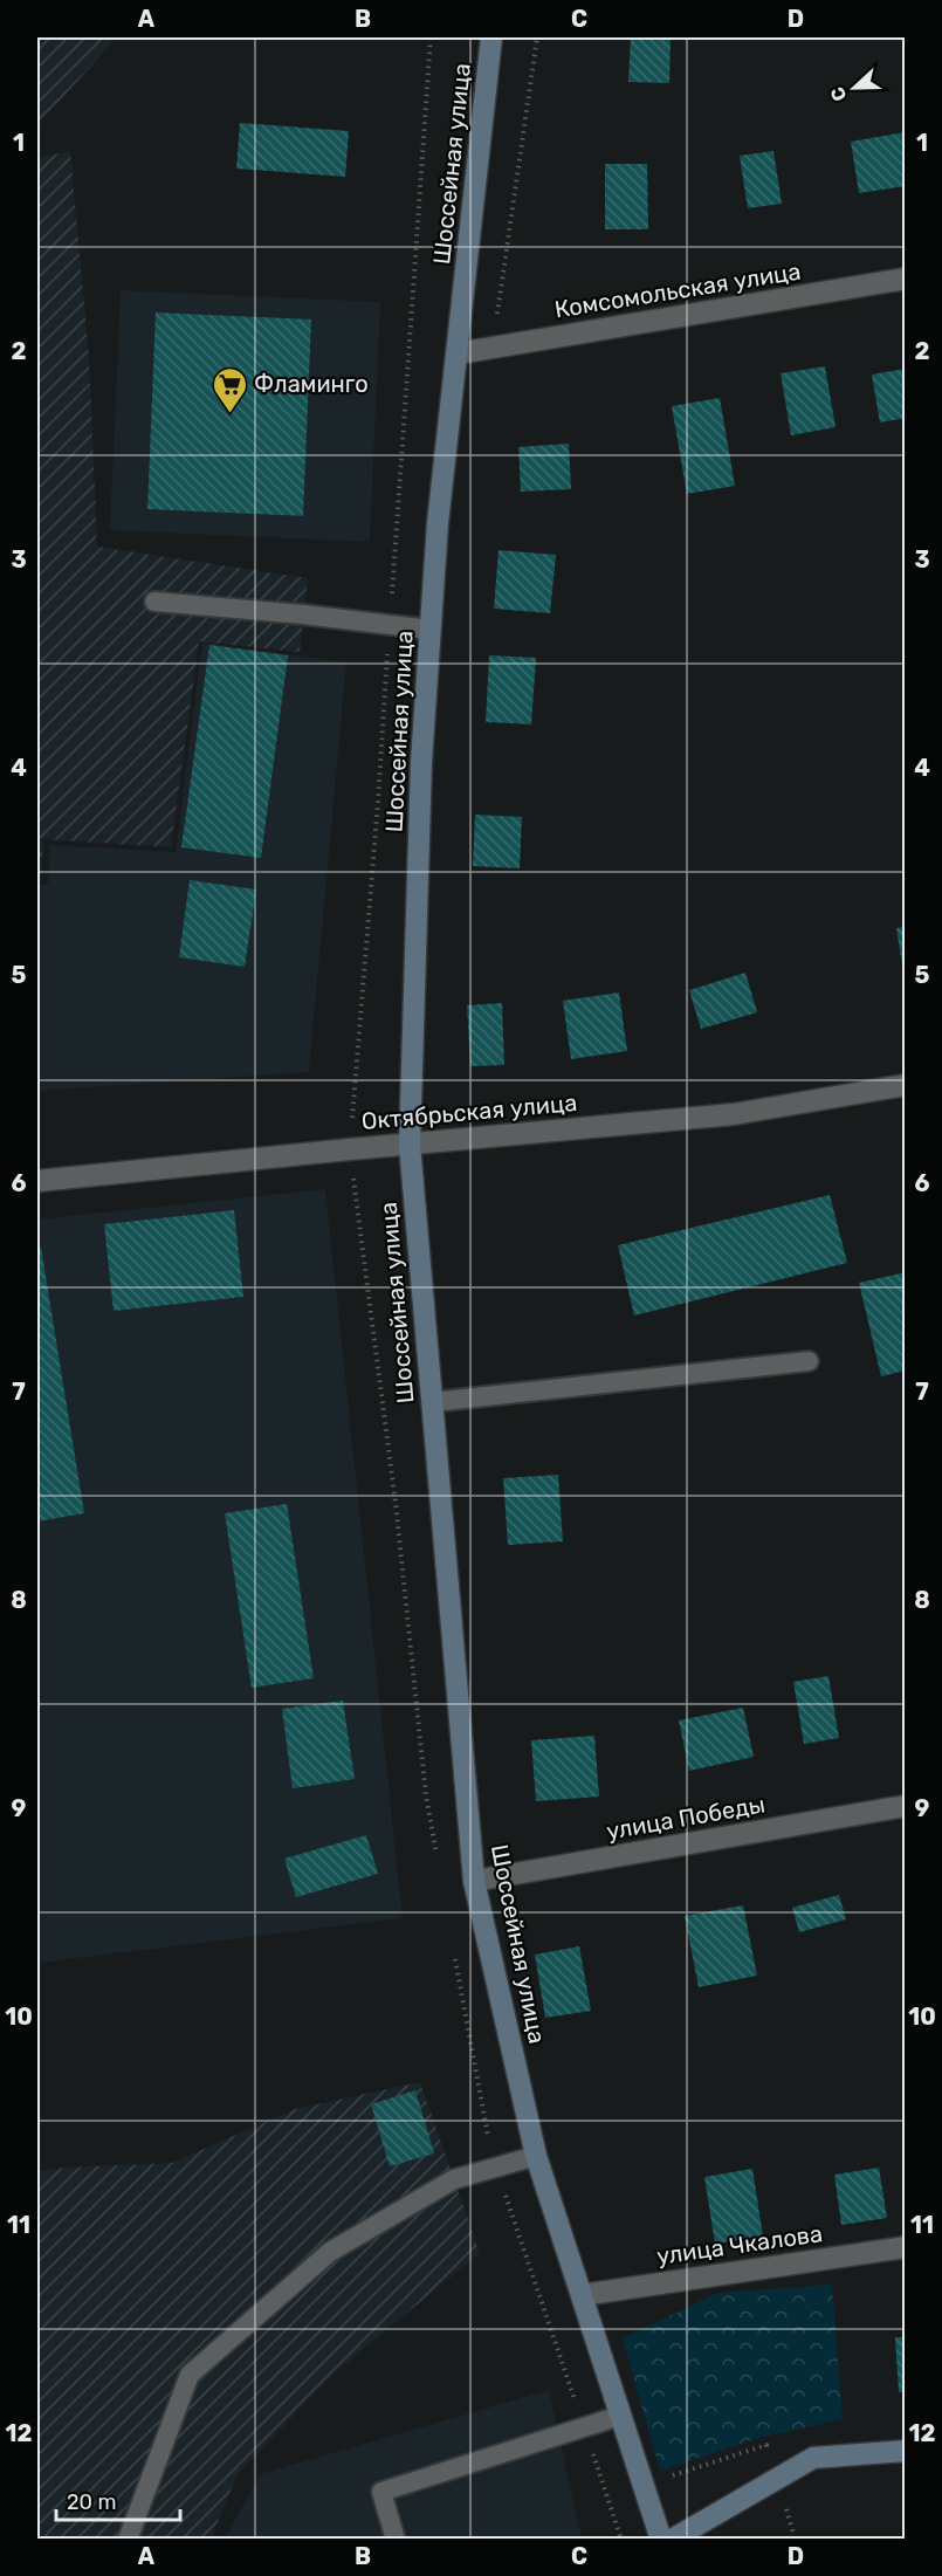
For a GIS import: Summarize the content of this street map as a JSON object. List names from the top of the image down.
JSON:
{
  "streets": {
    "main road": ["Шоссейная улица"],
    "street": [
      "Комсомольская улица",
      "Октябрьская улица",
      "улица Победы",
      "улица Чкалова"
    ]
  },
  "crossings": [
    ["Шоссейная улица", "Комсомольская улица"],
    ["Шоссейная улица", "Октябрьская улица"],
    ["Шоссейная улица", "улица Победы"],
    ["Шоссейная улица", "улица Чкалова"]
  ],
  "places": {
    "supermarket": ["Фламинго"]
  },
  "scale_bar": "20 m",
  "north": "left",
  "grid": {
    "columns": [
      "A",
      "B",
      "C",
      "D"
    ],
    "rows": [
      "1",
      "2",
      "3",
      "4",
      "5",
      "6",
      "7",
      "8",
      "9",
      "10",
      "11",
      "12"
    ]
  }
}
